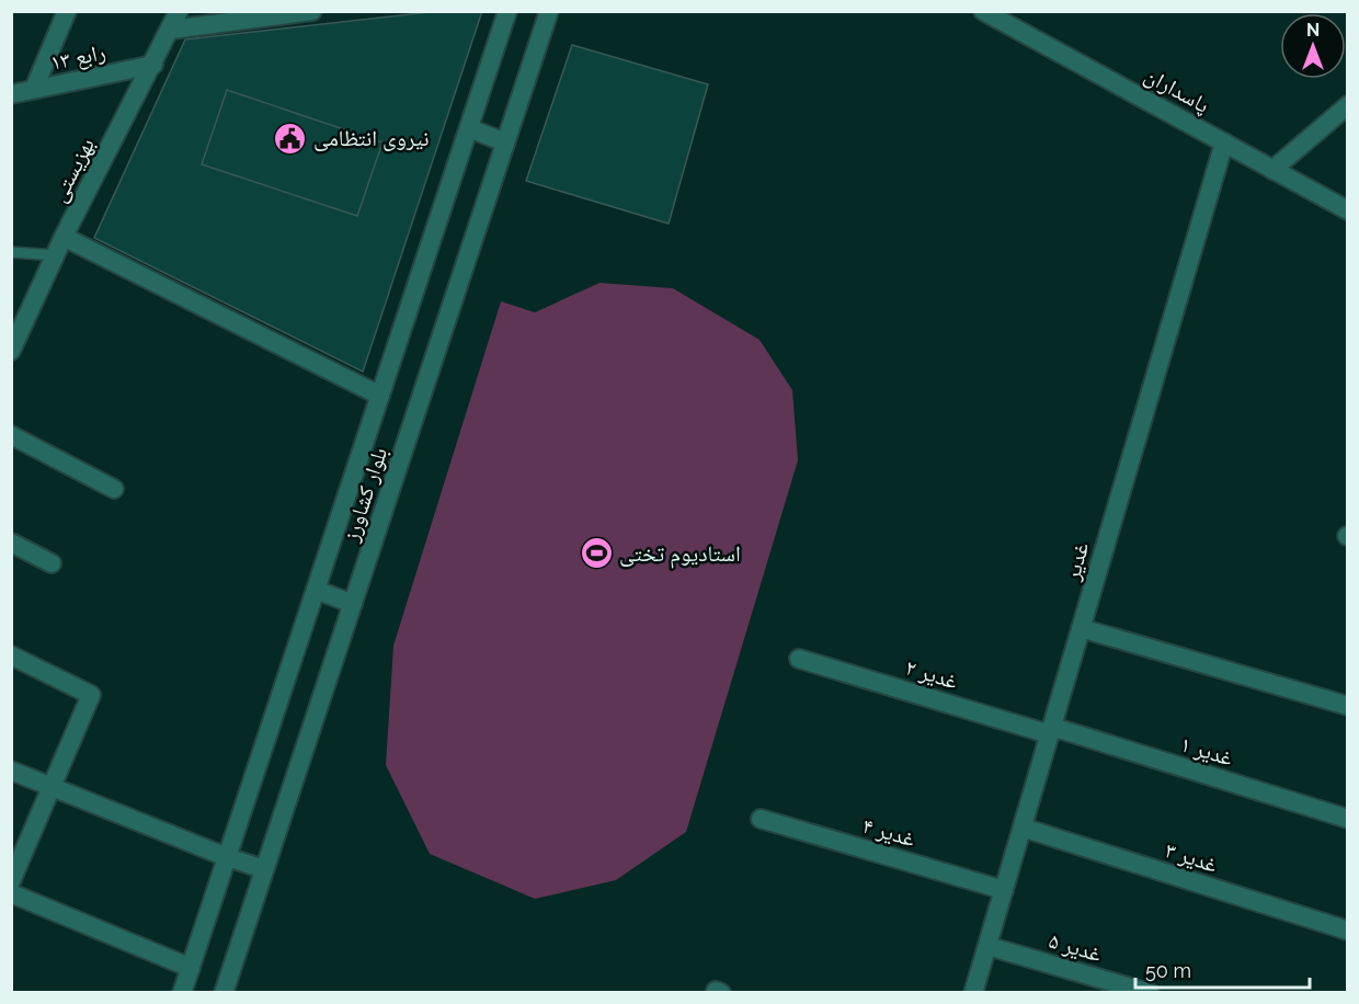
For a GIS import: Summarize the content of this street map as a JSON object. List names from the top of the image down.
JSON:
{
  "streets": {
    "street": [
      "رابع ۱۳",
      "پاسداران",
      "بهزیستی",
      "بلوار کشاورز",
      "غدیر",
      "غدیر ۲",
      "غدیر ۱",
      "غدیر ۴",
      "غدیر ۳",
      "غدیر ۵"
    ]
  },
  "crossings": [
    ["رابع ۱۳", "بهزیستی"],
    ["پاسداران", "غدیر"],
    ["غدیر", "غدیر ۲"],
    ["غدیر", "غدیر ۱"],
    ["غدیر", "غدیر ۴"],
    ["غدیر", "غدیر ۳"],
    ["غدیر", "غدیر ۵"],
    ["غدیر ۲", "غدیر ۱"]
  ],
  "places": {
    "public building": ["نیروی انتظامی"],
    "sports": ["استادیوم تختی"]
  },
  "scale_bar": "50 m",
  "north": "top"
}
